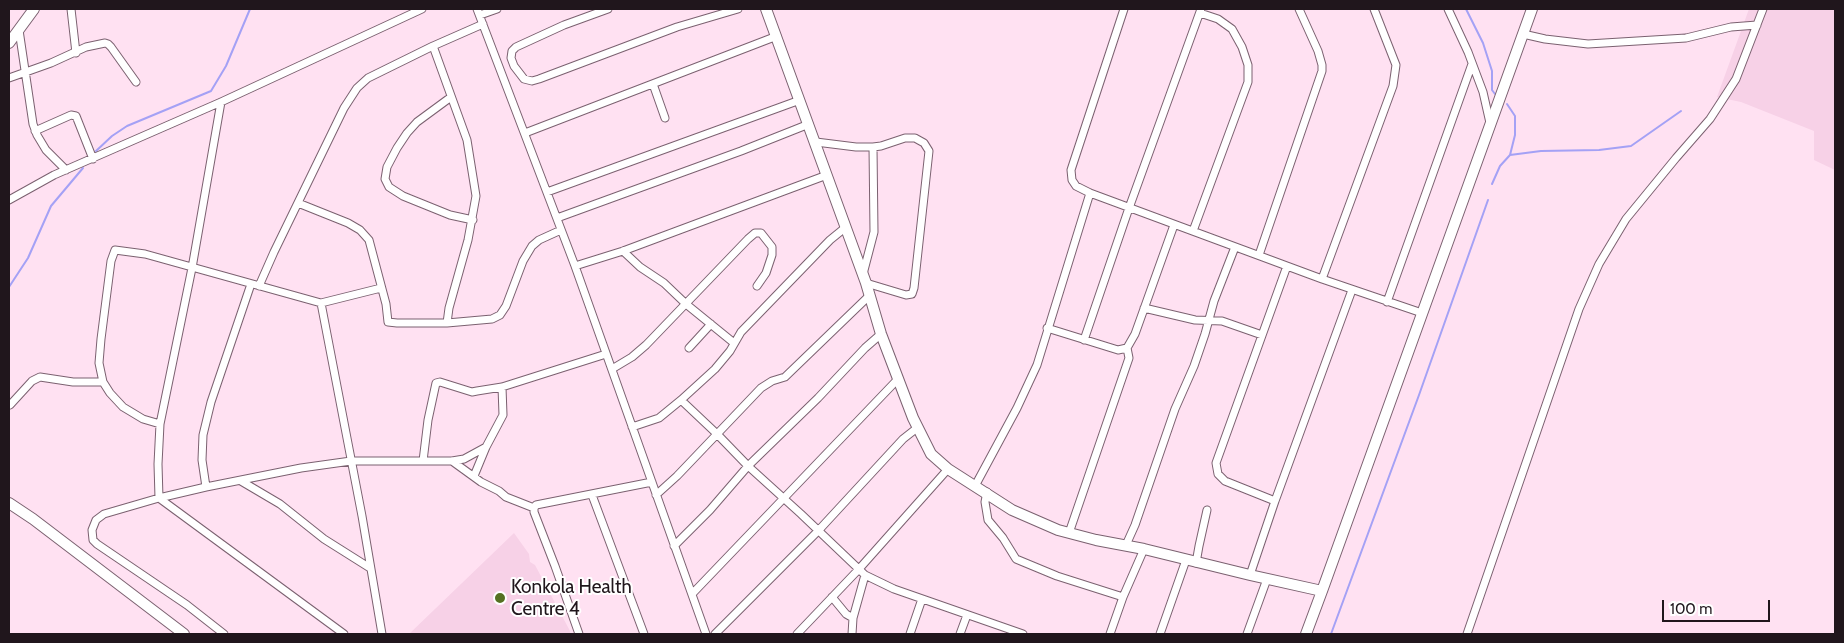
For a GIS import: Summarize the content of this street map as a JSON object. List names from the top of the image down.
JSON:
{
  "places": ["Konkola Health Centre 4"],
  "scale_bar": "100 m"
}
